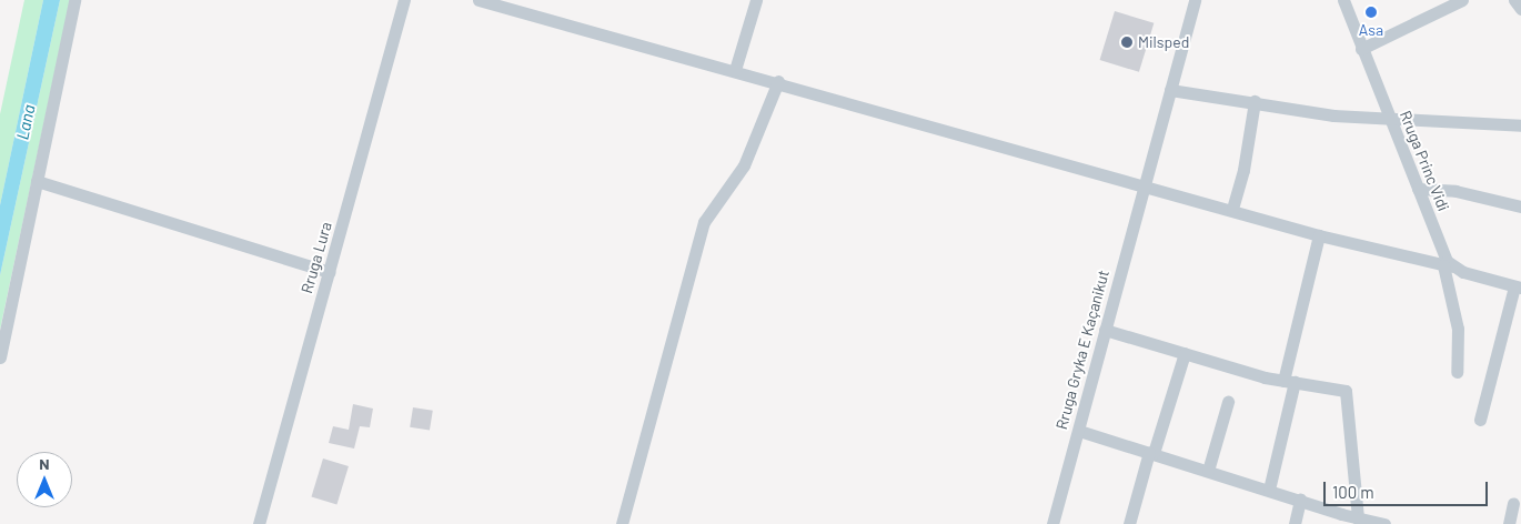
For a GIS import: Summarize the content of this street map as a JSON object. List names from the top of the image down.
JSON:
{
  "streets": {
    "street": ["Rruga Princ Vidi", "Rruga Lura", "Rruga Gryka E Kaçanikut"]
  },
  "water": ["Lana"],
  "places": ["Asa", "Milsped"],
  "scale_bar": "100 m",
  "north": "top"
}
